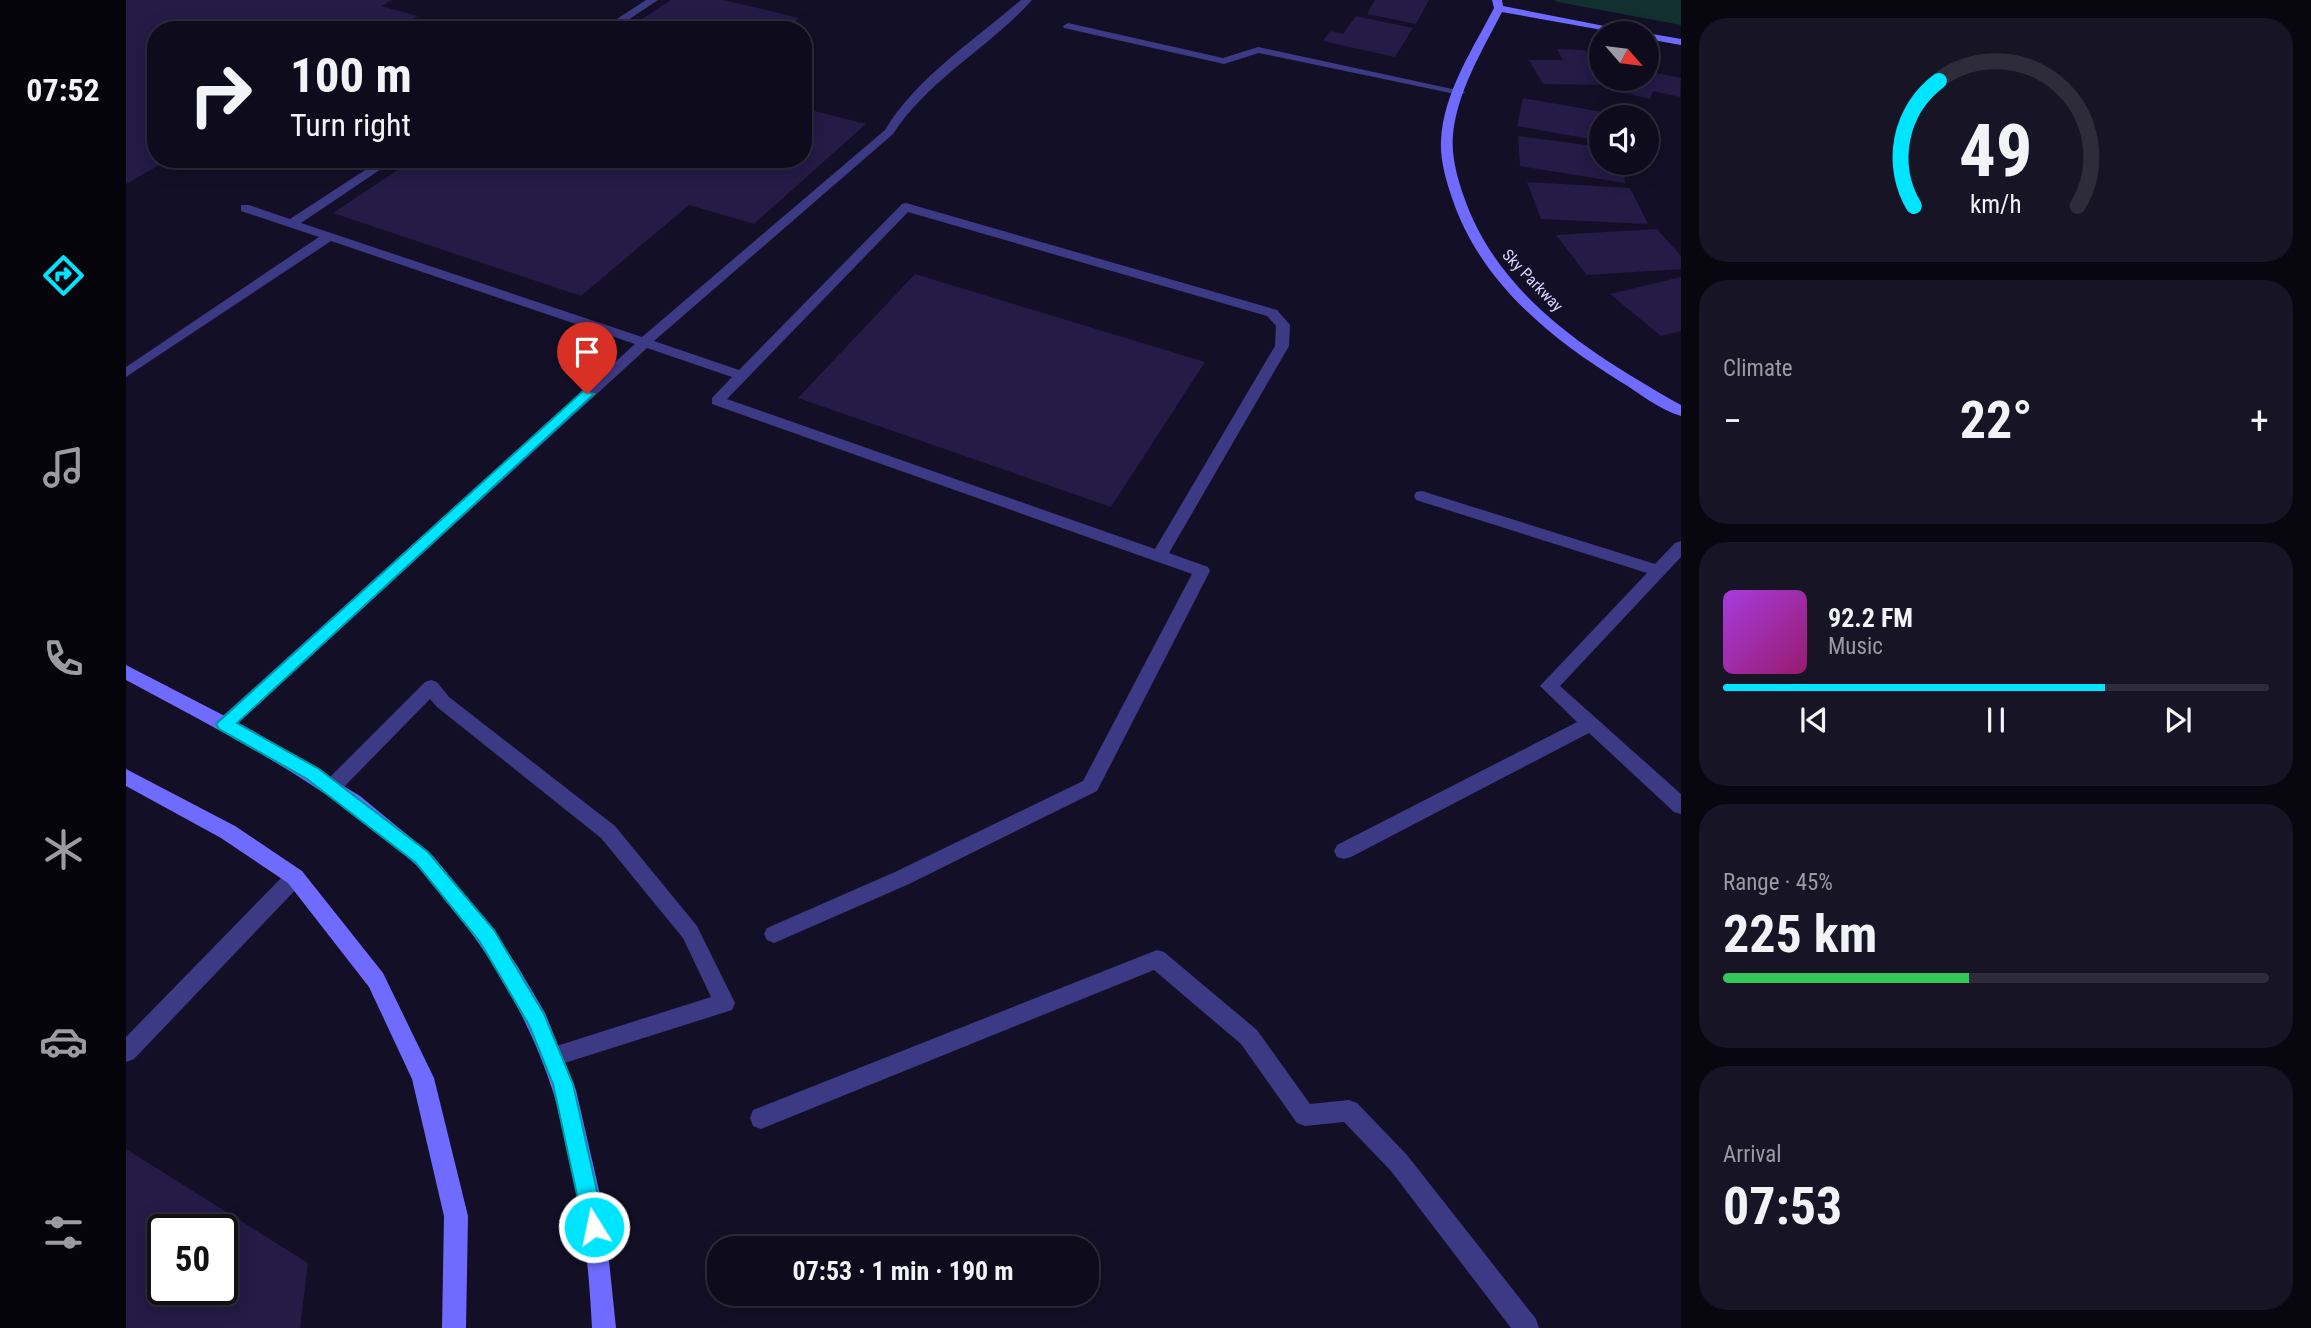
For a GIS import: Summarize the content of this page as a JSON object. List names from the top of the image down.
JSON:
{
  "streets": {
    "main road": ["Sky Parkway"]
  },
  "north": "bottom right",
  "page": {
    "tabs": "07:52",
    "turn": ["100 m", "Turn right"],
    "tile": [
      "Climate",
      ["Range · 45%", "225 km"],
      ["Arrival", "07:53"]
    ],
    "heat": ["−", "22°", "+"],
    "song": ["92.2 FM", "Music"],
    "limit": "50",
    "trip": "07:53 · 1 min · 190 m",
    "gauge": ["49", "km/h"]
  }
}
